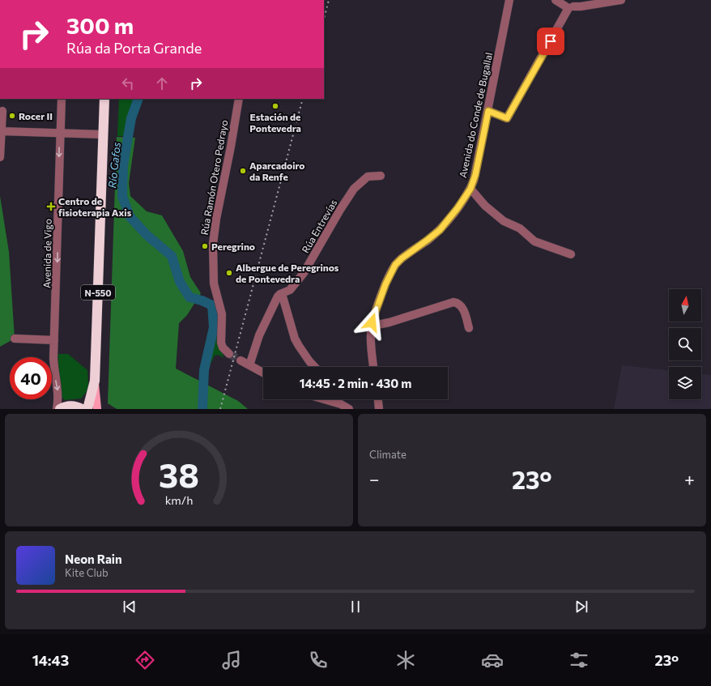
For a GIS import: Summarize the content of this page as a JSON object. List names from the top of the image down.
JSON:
{
  "streets": {
    "highway": ["N-550"],
    "street": [
      "Avenida do Conde de Bugallal",
      "Rúa Ramón Otero Pedrayo",
      "Rúa Entrevías",
      "Avenida de Vigo"
    ]
  },
  "one_way": ["Avenida de Vigo"],
  "water": ["Río Gafos"],
  "places": {
    "other": [
      "Estación de Pontevedra",
      "Rocer II",
      "Aparcadoiro da Renfe",
      "Peregrino",
      "Albergue de Peregrinos de Pontevedra"
    ],
    "health": ["Centro de fisioterapia Axis"]
  },
  "north": "top",
  "page": {
    "turn": ["300 m", "Rúa da Porta Grande"],
    "limit": "40",
    "trip": "14:45 · 2 min · 430 m",
    "tile": "Climate",
    "heat": ["−", "23°", "+"],
    "song": ["Neon Rain", "Kite Club"],
    "tabs": ["14:43", "23°"],
    "gauge": ["38", "km/h"]
  }
}
